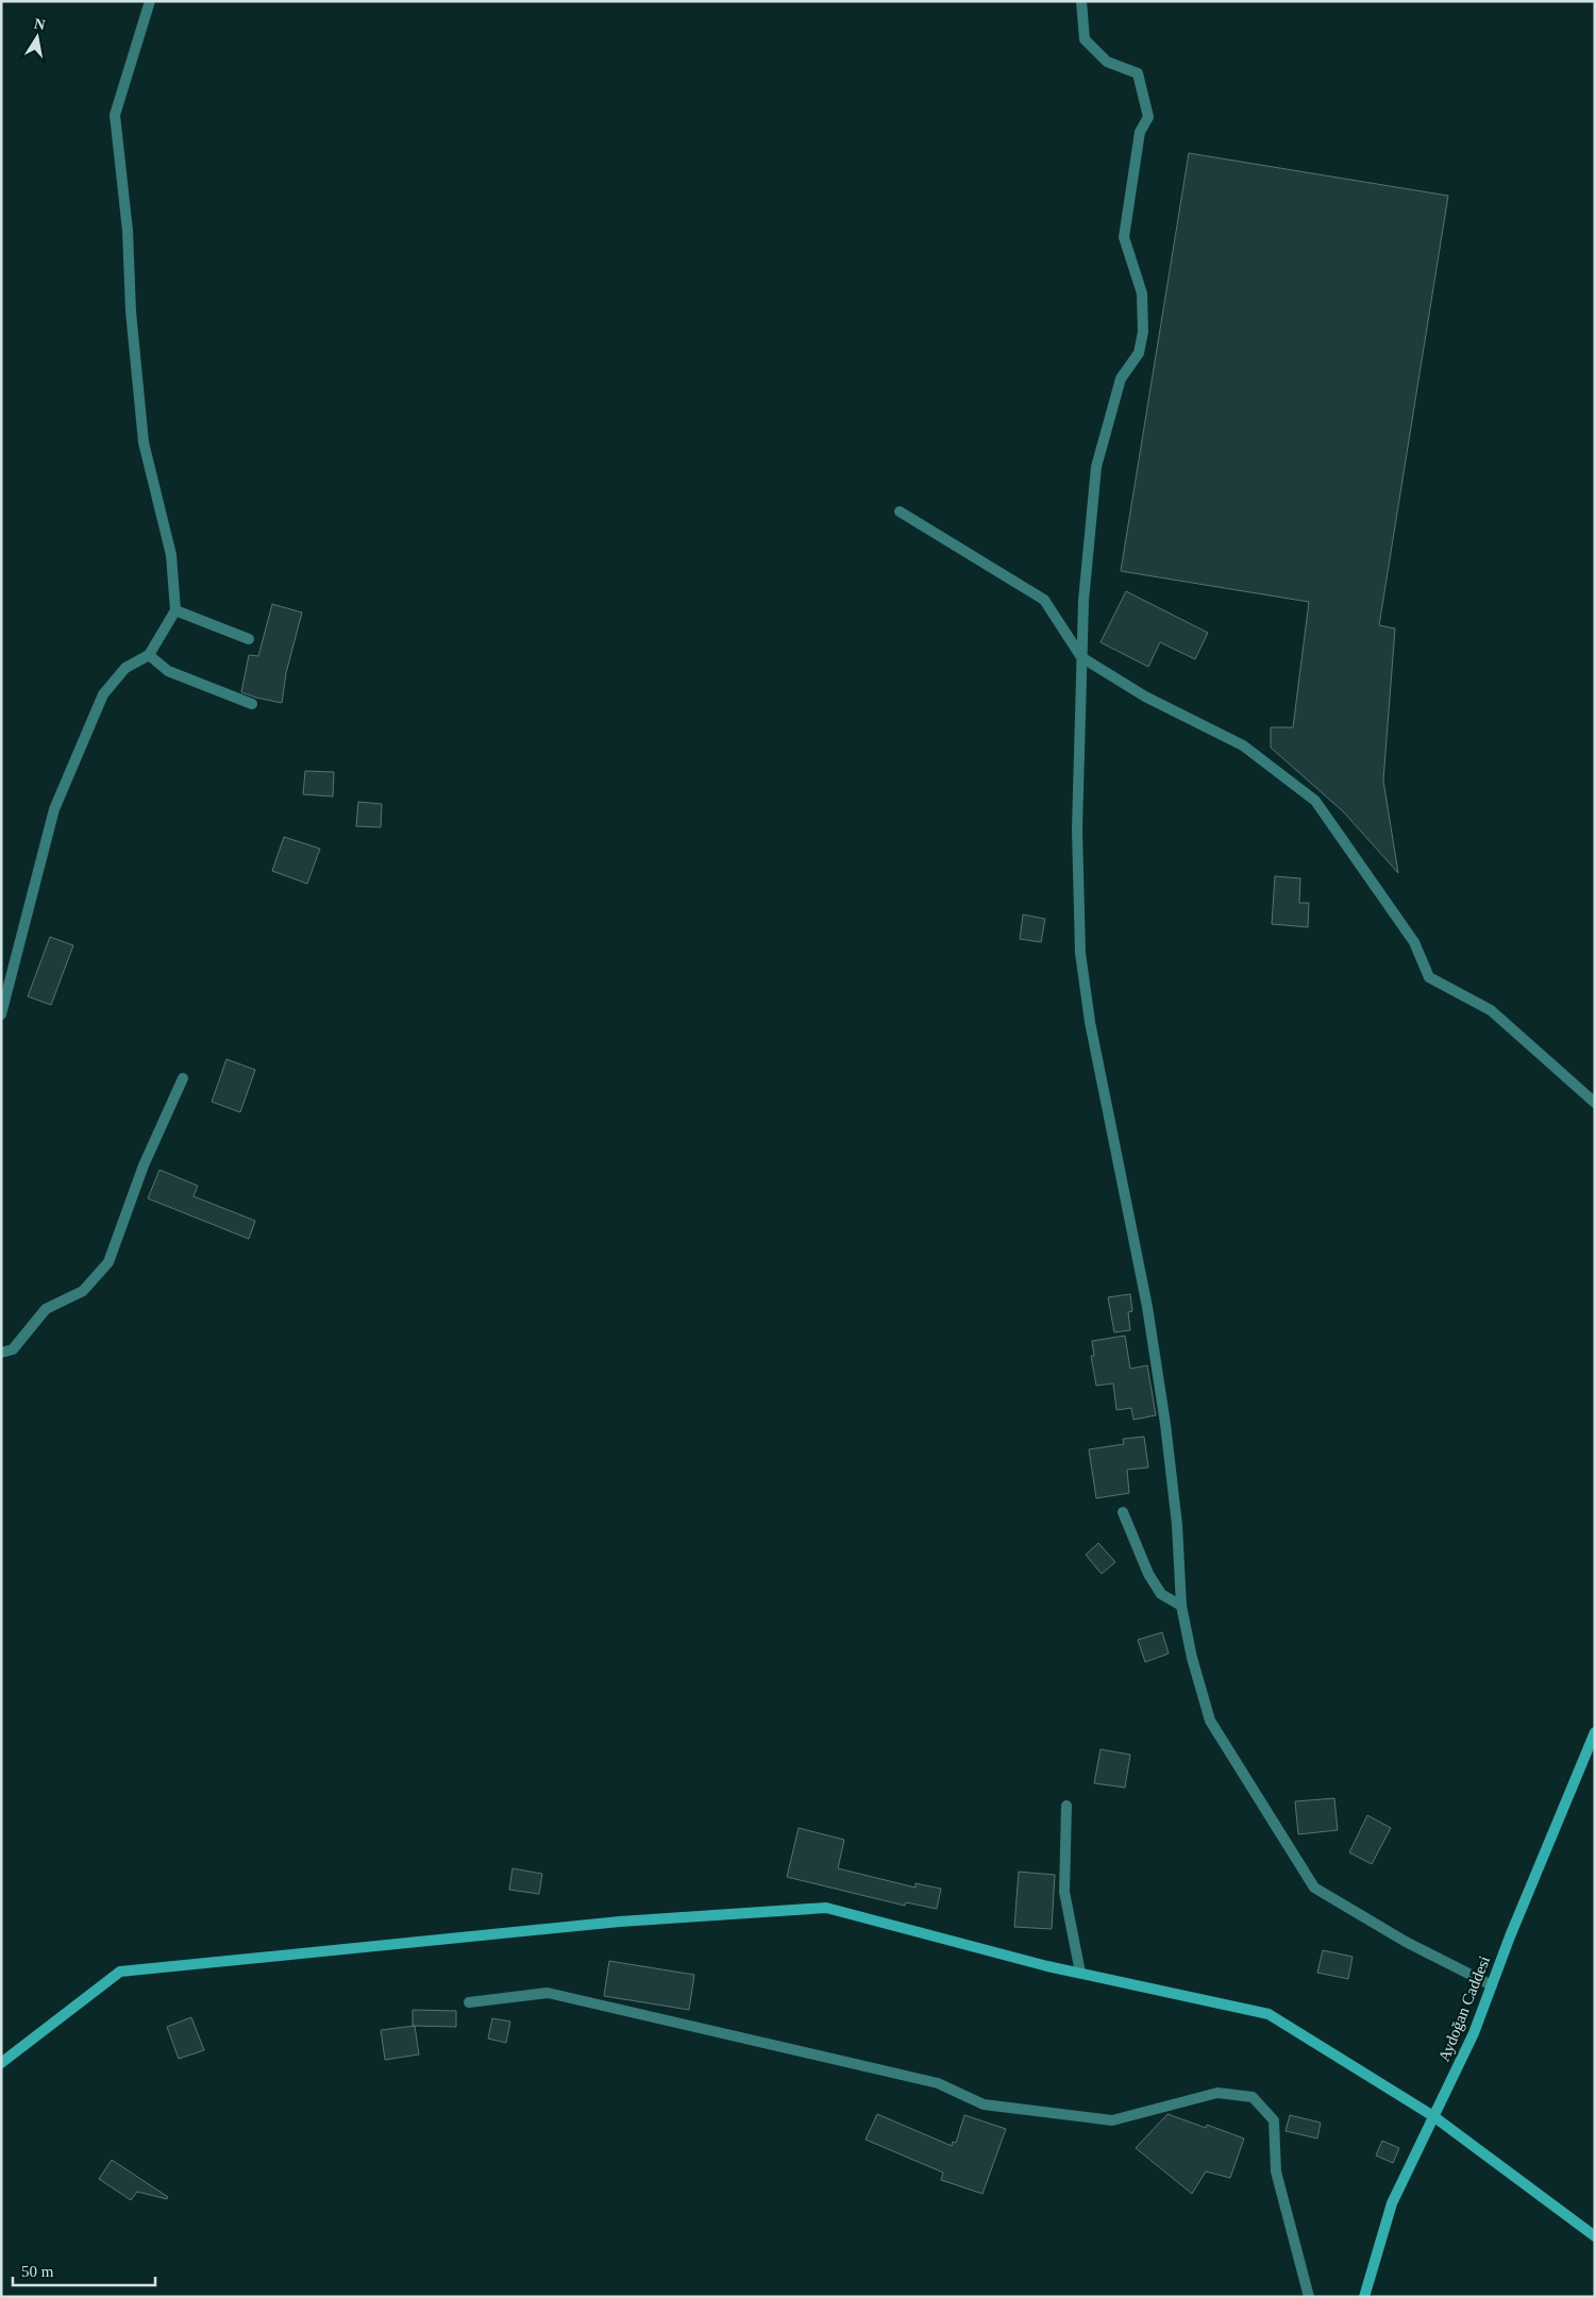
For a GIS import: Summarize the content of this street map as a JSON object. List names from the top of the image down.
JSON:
{
  "streets": {
    "street": ["Aydoğan Caddesi"]
  },
  "scale_bar": "50 m",
  "north": "top"
}
